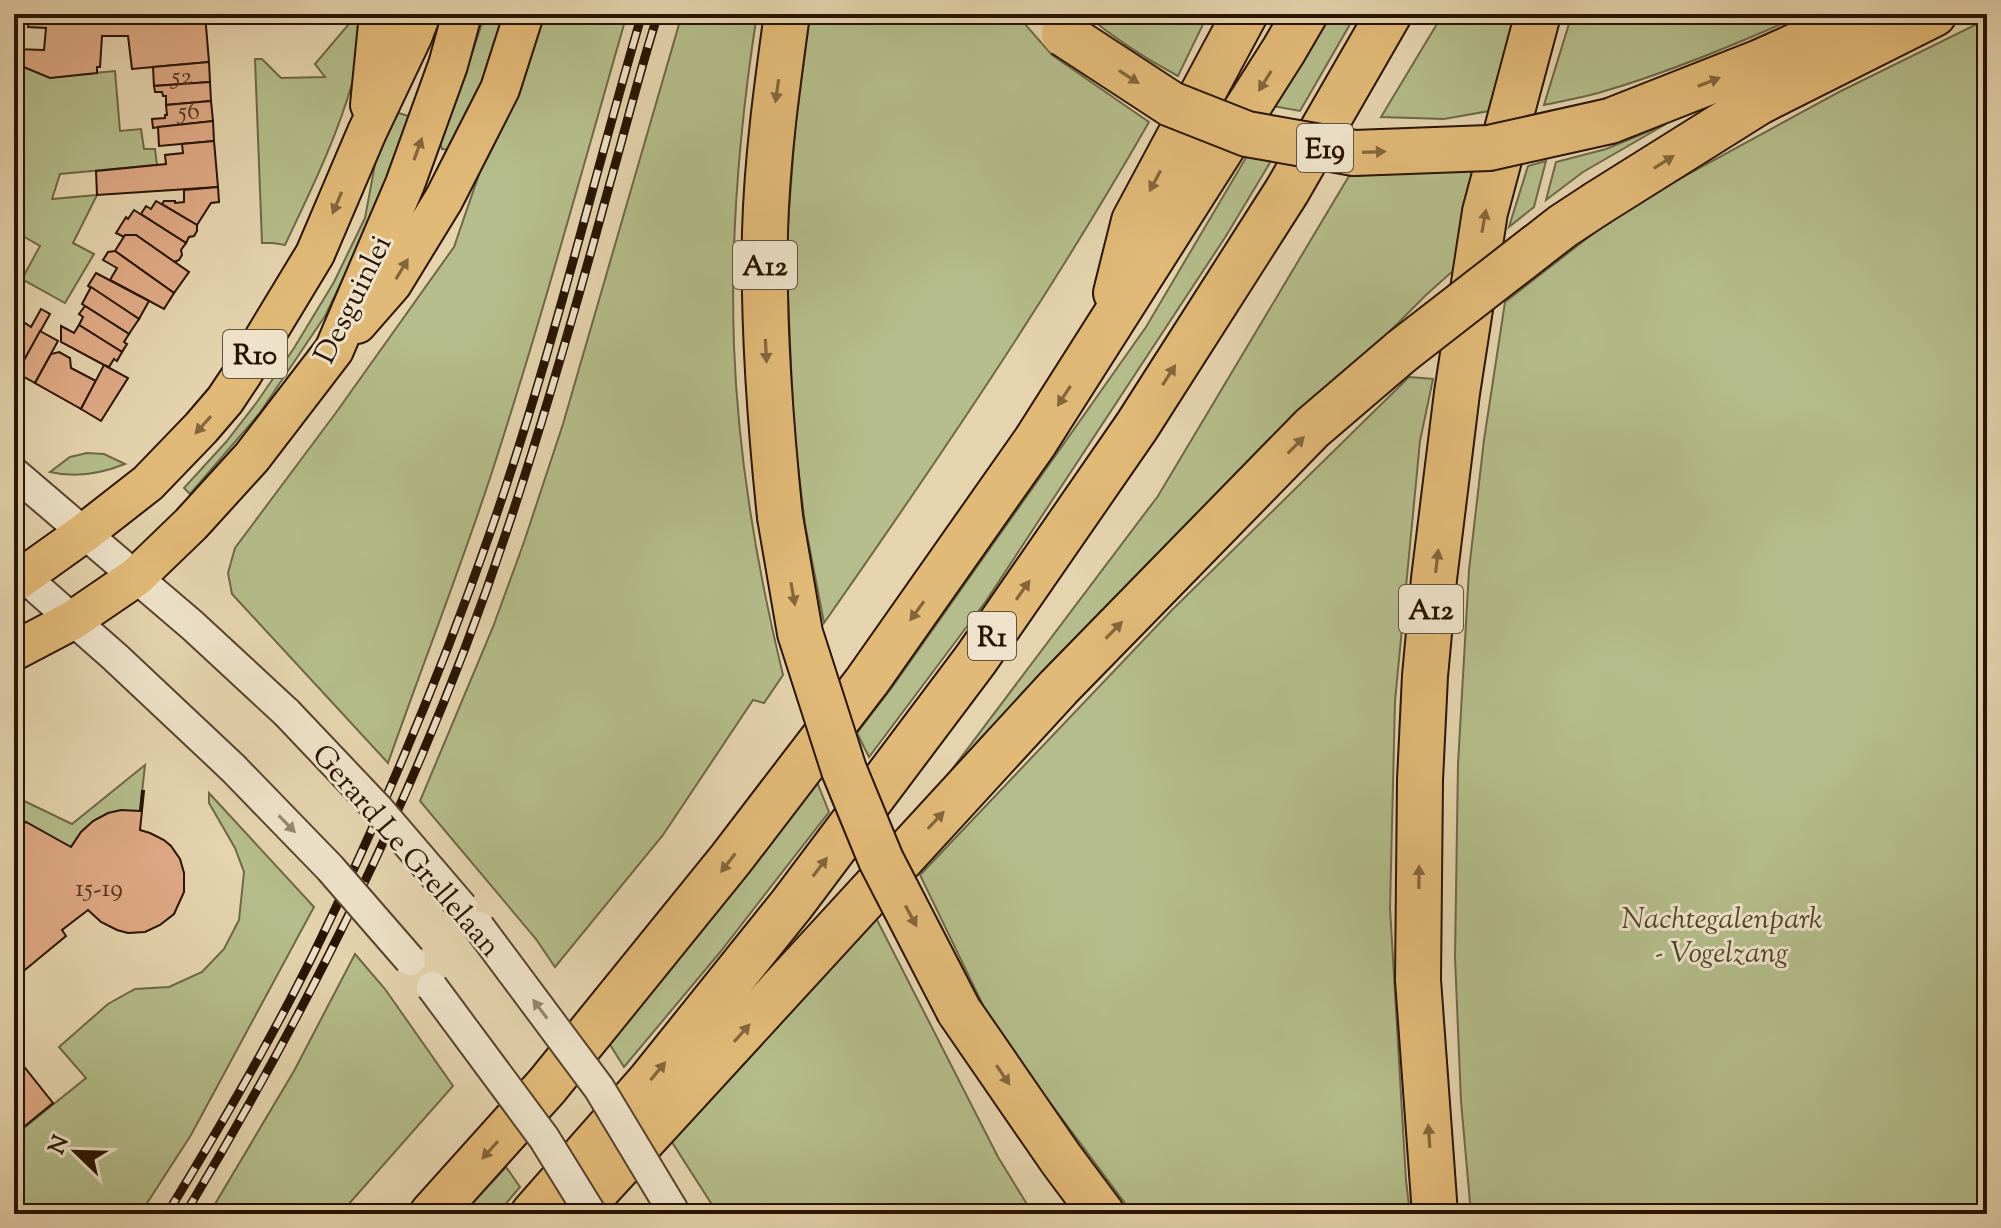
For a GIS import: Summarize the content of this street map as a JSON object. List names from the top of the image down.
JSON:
{
  "streets": {
    "highway": ["E19", "A12", "R1"],
    "main road": ["Desguinlei", "R10"],
    "street": ["Gerard Le Grellelaan"]
  },
  "crossings": [
    ["Desguinlei", "Gerard Le Grellelaan"]
  ],
  "parks": ["Nachtegalenpark - Vogelzang"],
  "house_numbers": ["52", "56", "15-19"],
  "north": "top left"
}
